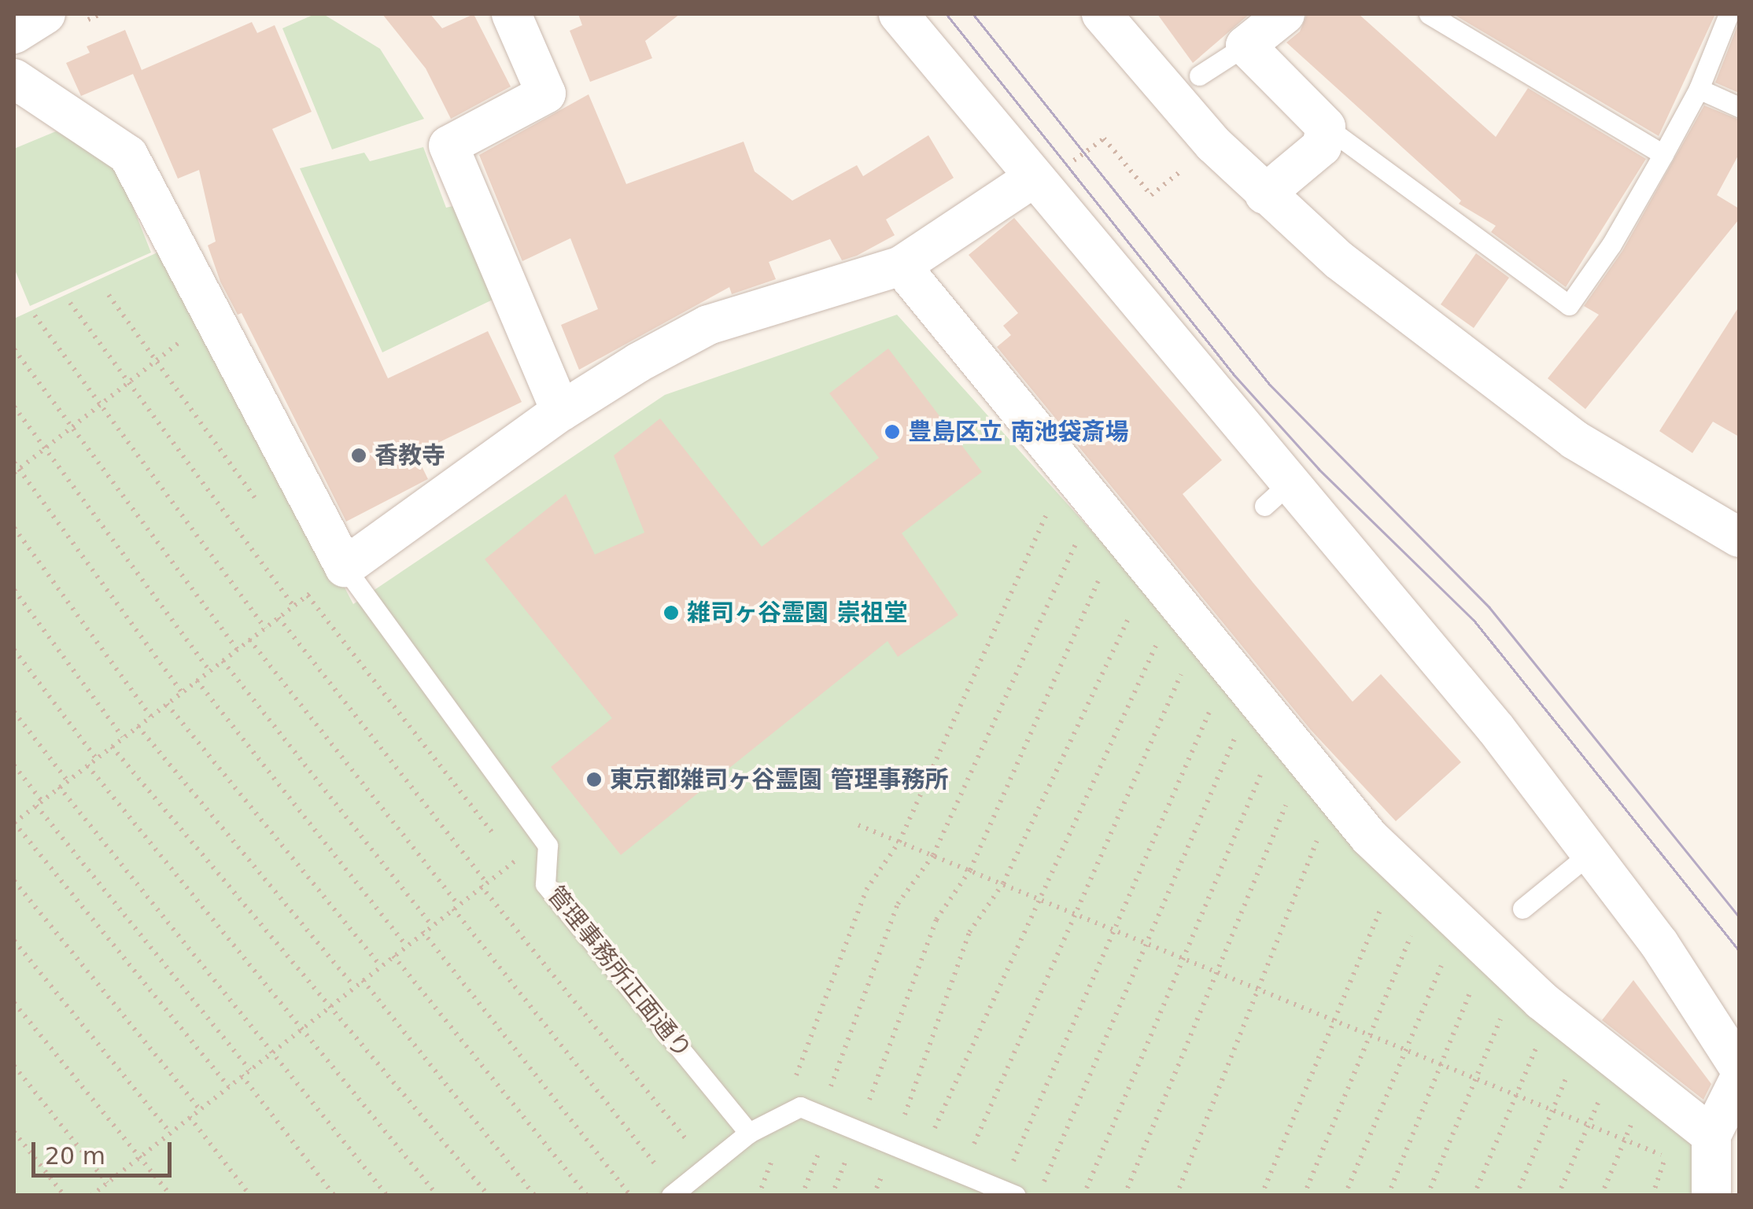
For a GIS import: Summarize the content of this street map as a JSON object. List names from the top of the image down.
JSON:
{
  "streets": {
    "lane": ["管理事務所正面通り"]
  },
  "places": [
    "豊島区立 南池袋斎場",
    "香教寺",
    "雑司ヶ谷霊園 崇祖堂",
    "東京都雑司ヶ谷霊園 管理事務所"
  ],
  "scale_bar": "20 m"
}
